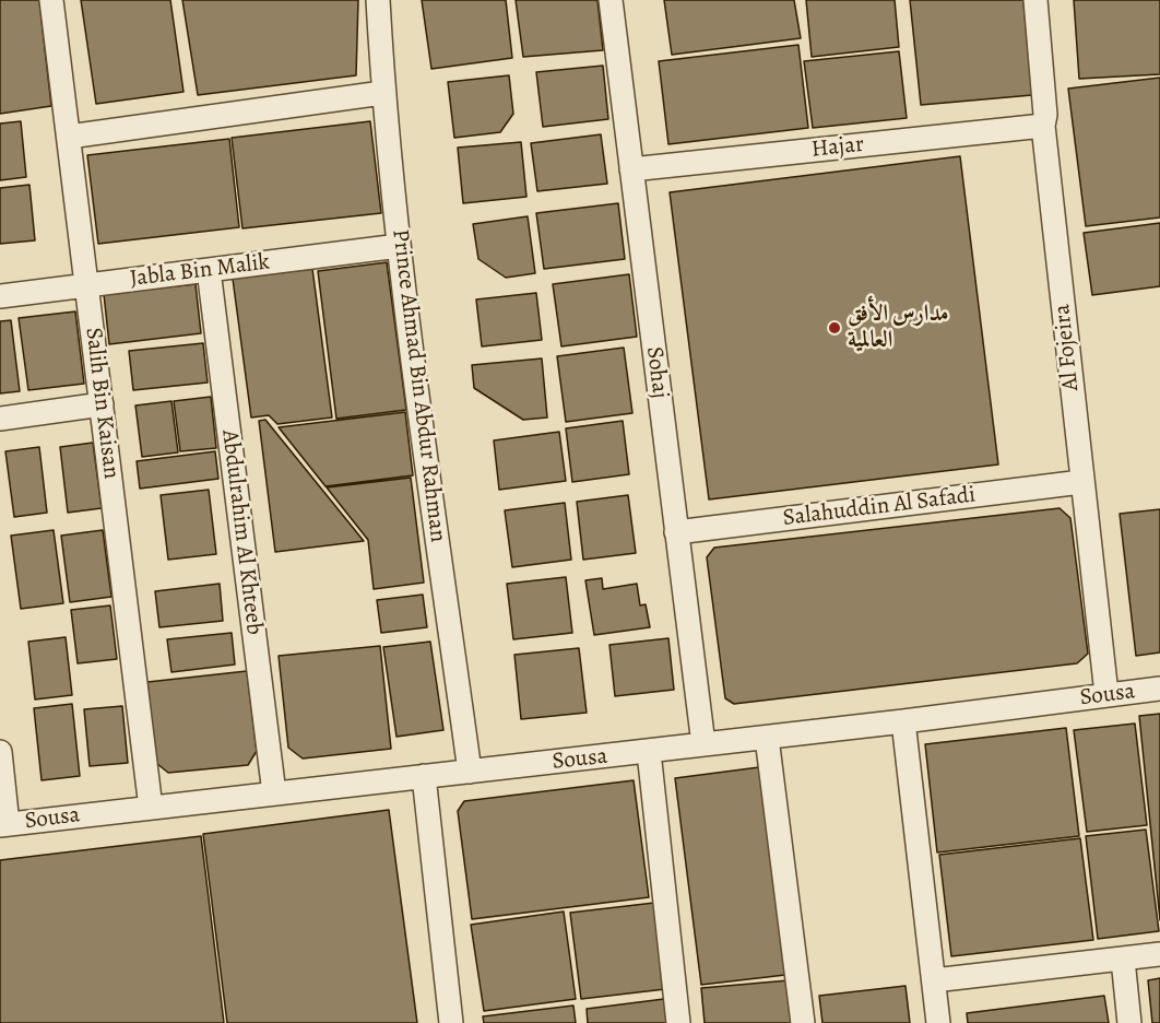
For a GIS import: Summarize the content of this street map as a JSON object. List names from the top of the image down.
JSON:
{
  "streets": {
    "street": [
      "Hajar",
      "Jabla Bin Malik",
      "Al Fojeira",
      "Sohaj",
      "Prince Ahmad Bin Abdur Rahman",
      "Salih Bin Kaisan",
      "Salahuddin Al Safadi",
      "Abdulrahim Al Khteeb",
      "Sousa"
    ]
  },
  "crossings": [
    ["Hajar", "Al Fojeira"],
    ["Hajar", "Sohaj"],
    ["Jabla Bin Malik", "Prince Ahmad Bin Abdur Rahman"],
    ["Jabla Bin Malik", "Salih Bin Kaisan"],
    ["Jabla Bin Malik", "Abdulrahim Al Khteeb"],
    ["Al Fojeira", "Salahuddin Al Safadi"],
    ["Al Fojeira", "Sousa"],
    ["Sohaj", "Salahuddin Al Safadi"],
    ["Sohaj", "Sousa"],
    ["Prince Ahmad Bin Abdur Rahman", "Sousa"],
    ["Salih Bin Kaisan", "Sousa"],
    ["Abdulrahim Al Khteeb", "Sousa"]
  ],
  "places": ["مدارس الأفق العالمية"]
}
